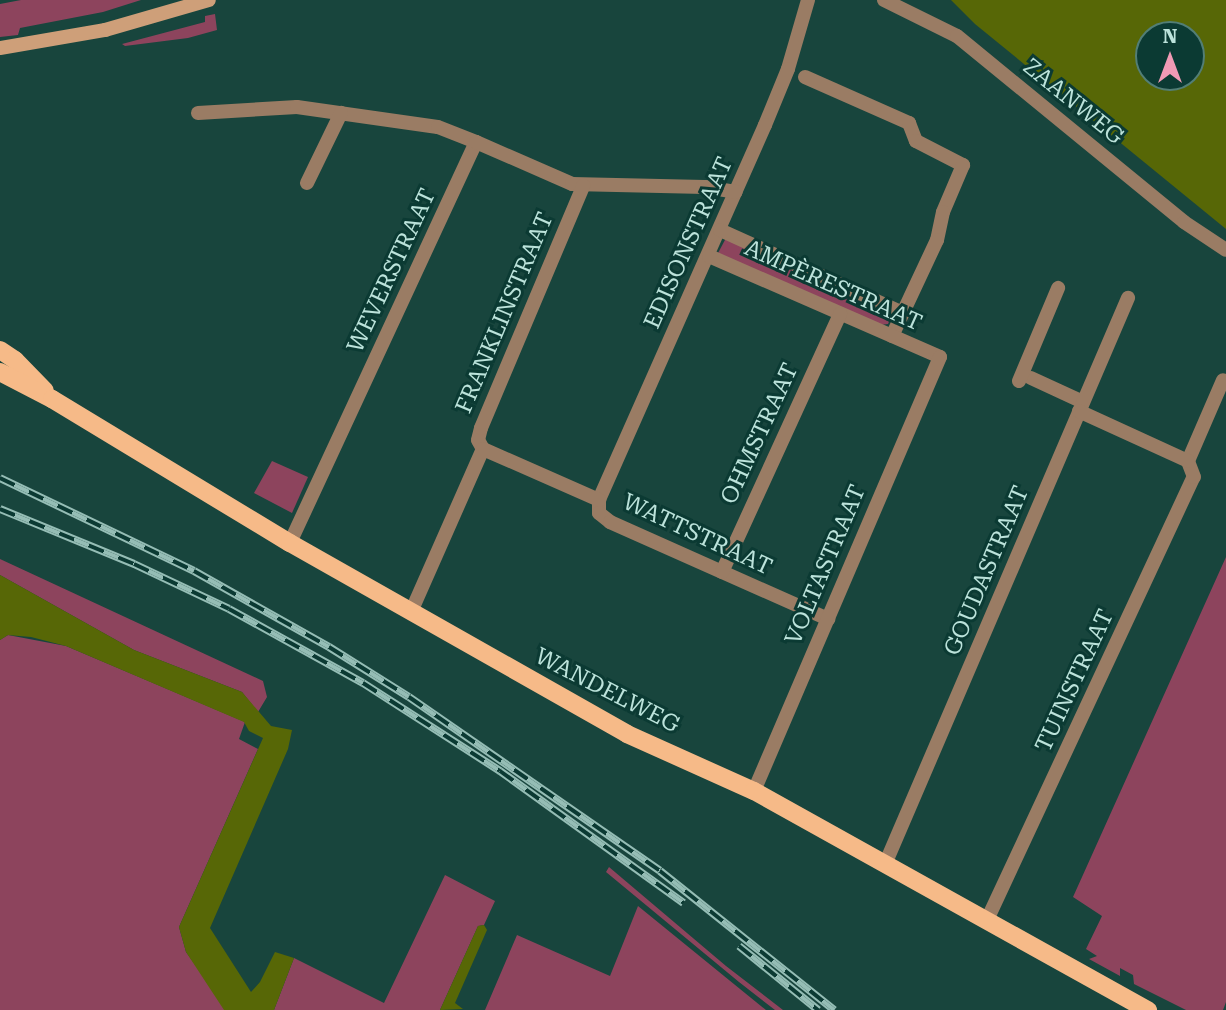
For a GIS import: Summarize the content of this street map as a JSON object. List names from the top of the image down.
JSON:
{
  "streets": {
    "main road": ["WANDELWEG"],
    "street": [
      "ZAANWEG",
      "EDISONSTRAAT",
      "WEVERSTRAAT",
      "AMPÈRESTRAAT",
      "FRANKLINSTRAAT",
      "OHMSTRAAT",
      "WATTSTRAAT",
      "VOLTASTRAAT",
      "GOUDASTRAAT",
      "TUINSTRAAT"
    ]
  },
  "crossings": [
    ["EDISONSTRAAT", "AMPÈRESTRAAT"],
    ["EDISONSTRAAT", "WATTSTRAAT"],
    ["WEVERSTRAAT", "WANDELWEG"],
    ["AMPÈRESTRAAT", "OHMSTRAAT"],
    ["AMPÈRESTRAAT", "VOLTASTRAAT"],
    ["FRANKLINSTRAAT", "WATTSTRAAT"],
    ["FRANKLINSTRAAT", "WANDELWEG"],
    ["OHMSTRAAT", "WATTSTRAAT"],
    ["WATTSTRAAT", "VOLTASTRAAT"],
    ["VOLTASTRAAT", "WANDELWEG"],
    ["GOUDASTRAAT", "WANDELWEG"],
    ["TUINSTRAAT", "WANDELWEG"]
  ],
  "north": "top"
}
